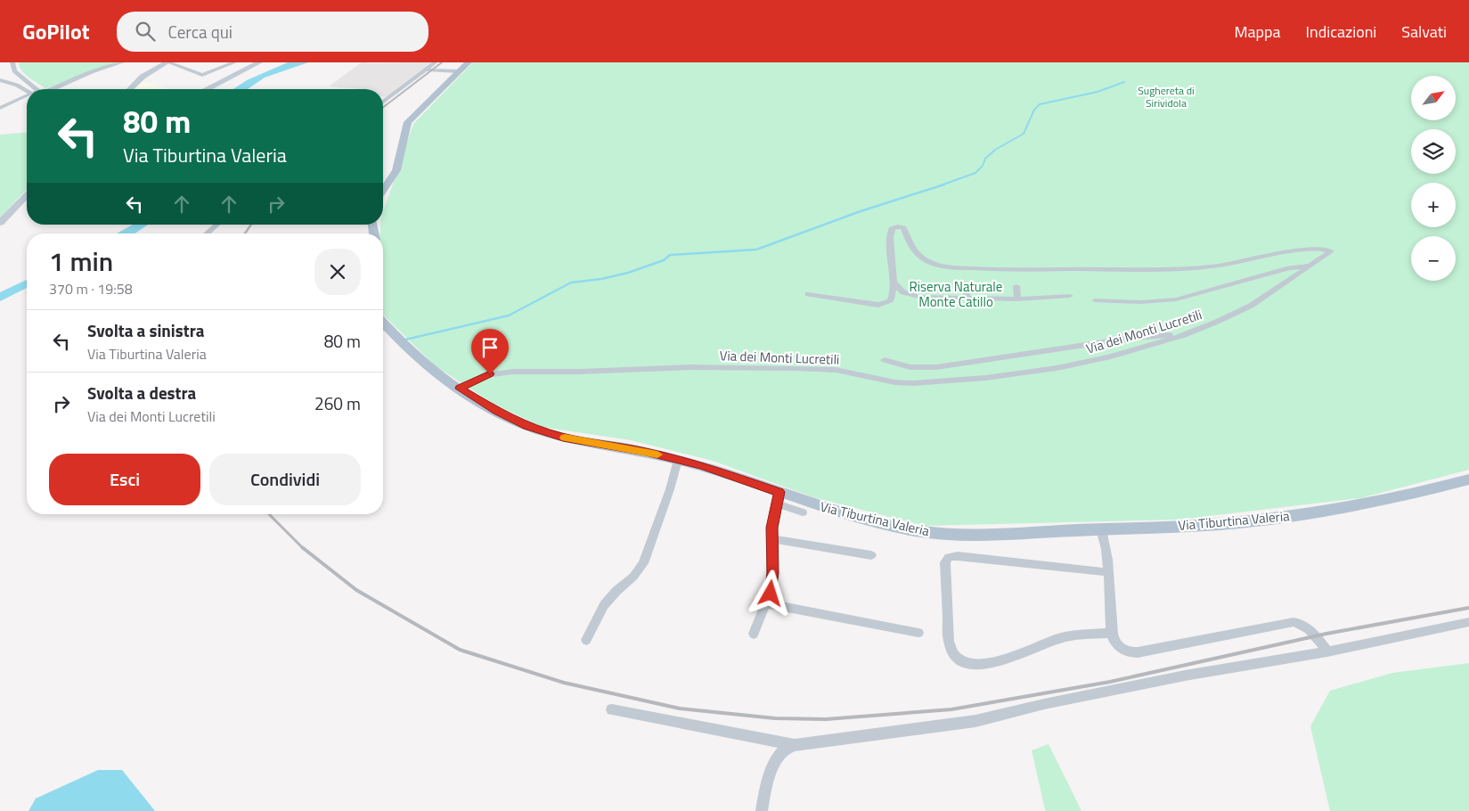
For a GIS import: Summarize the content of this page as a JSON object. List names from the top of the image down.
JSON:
{
  "streets": {
    "main road": ["Via Tiburtina Valeria"],
    "street": ["Via dei Monti Lucretili"]
  },
  "crossings": [
    ["Via dei Monti Lucretili", "Via Tiburtina Valeria"]
  ],
  "parks": ["Sughereta di Sirividola", "Riserva Naturale Monte Catillo"],
  "north": "top right",
  "page": {
    "header": "GoPilot",
    "search": "Cerca qui",
    "nav": ["Mappa", "Indicazioni", "Salvati"],
    "map_buttons": ["+", "−"],
    "turn": ["80 m", "Via Tiburtina Valeria"],
    "heading": ["1 min", "370 m · 19:58"],
    "list": [
      {
        "name": "Svolta a sinistra",
        "note": "Via Tiburtina Valeria",
        "value": "80 m"
      },
      {
        "name": "Svolta a destra",
        "note": "Via dei Monti Lucretili",
        "value": "260 m"
      }
    ],
    "buttons": ["Esci", "Condividi"]
  }
}
